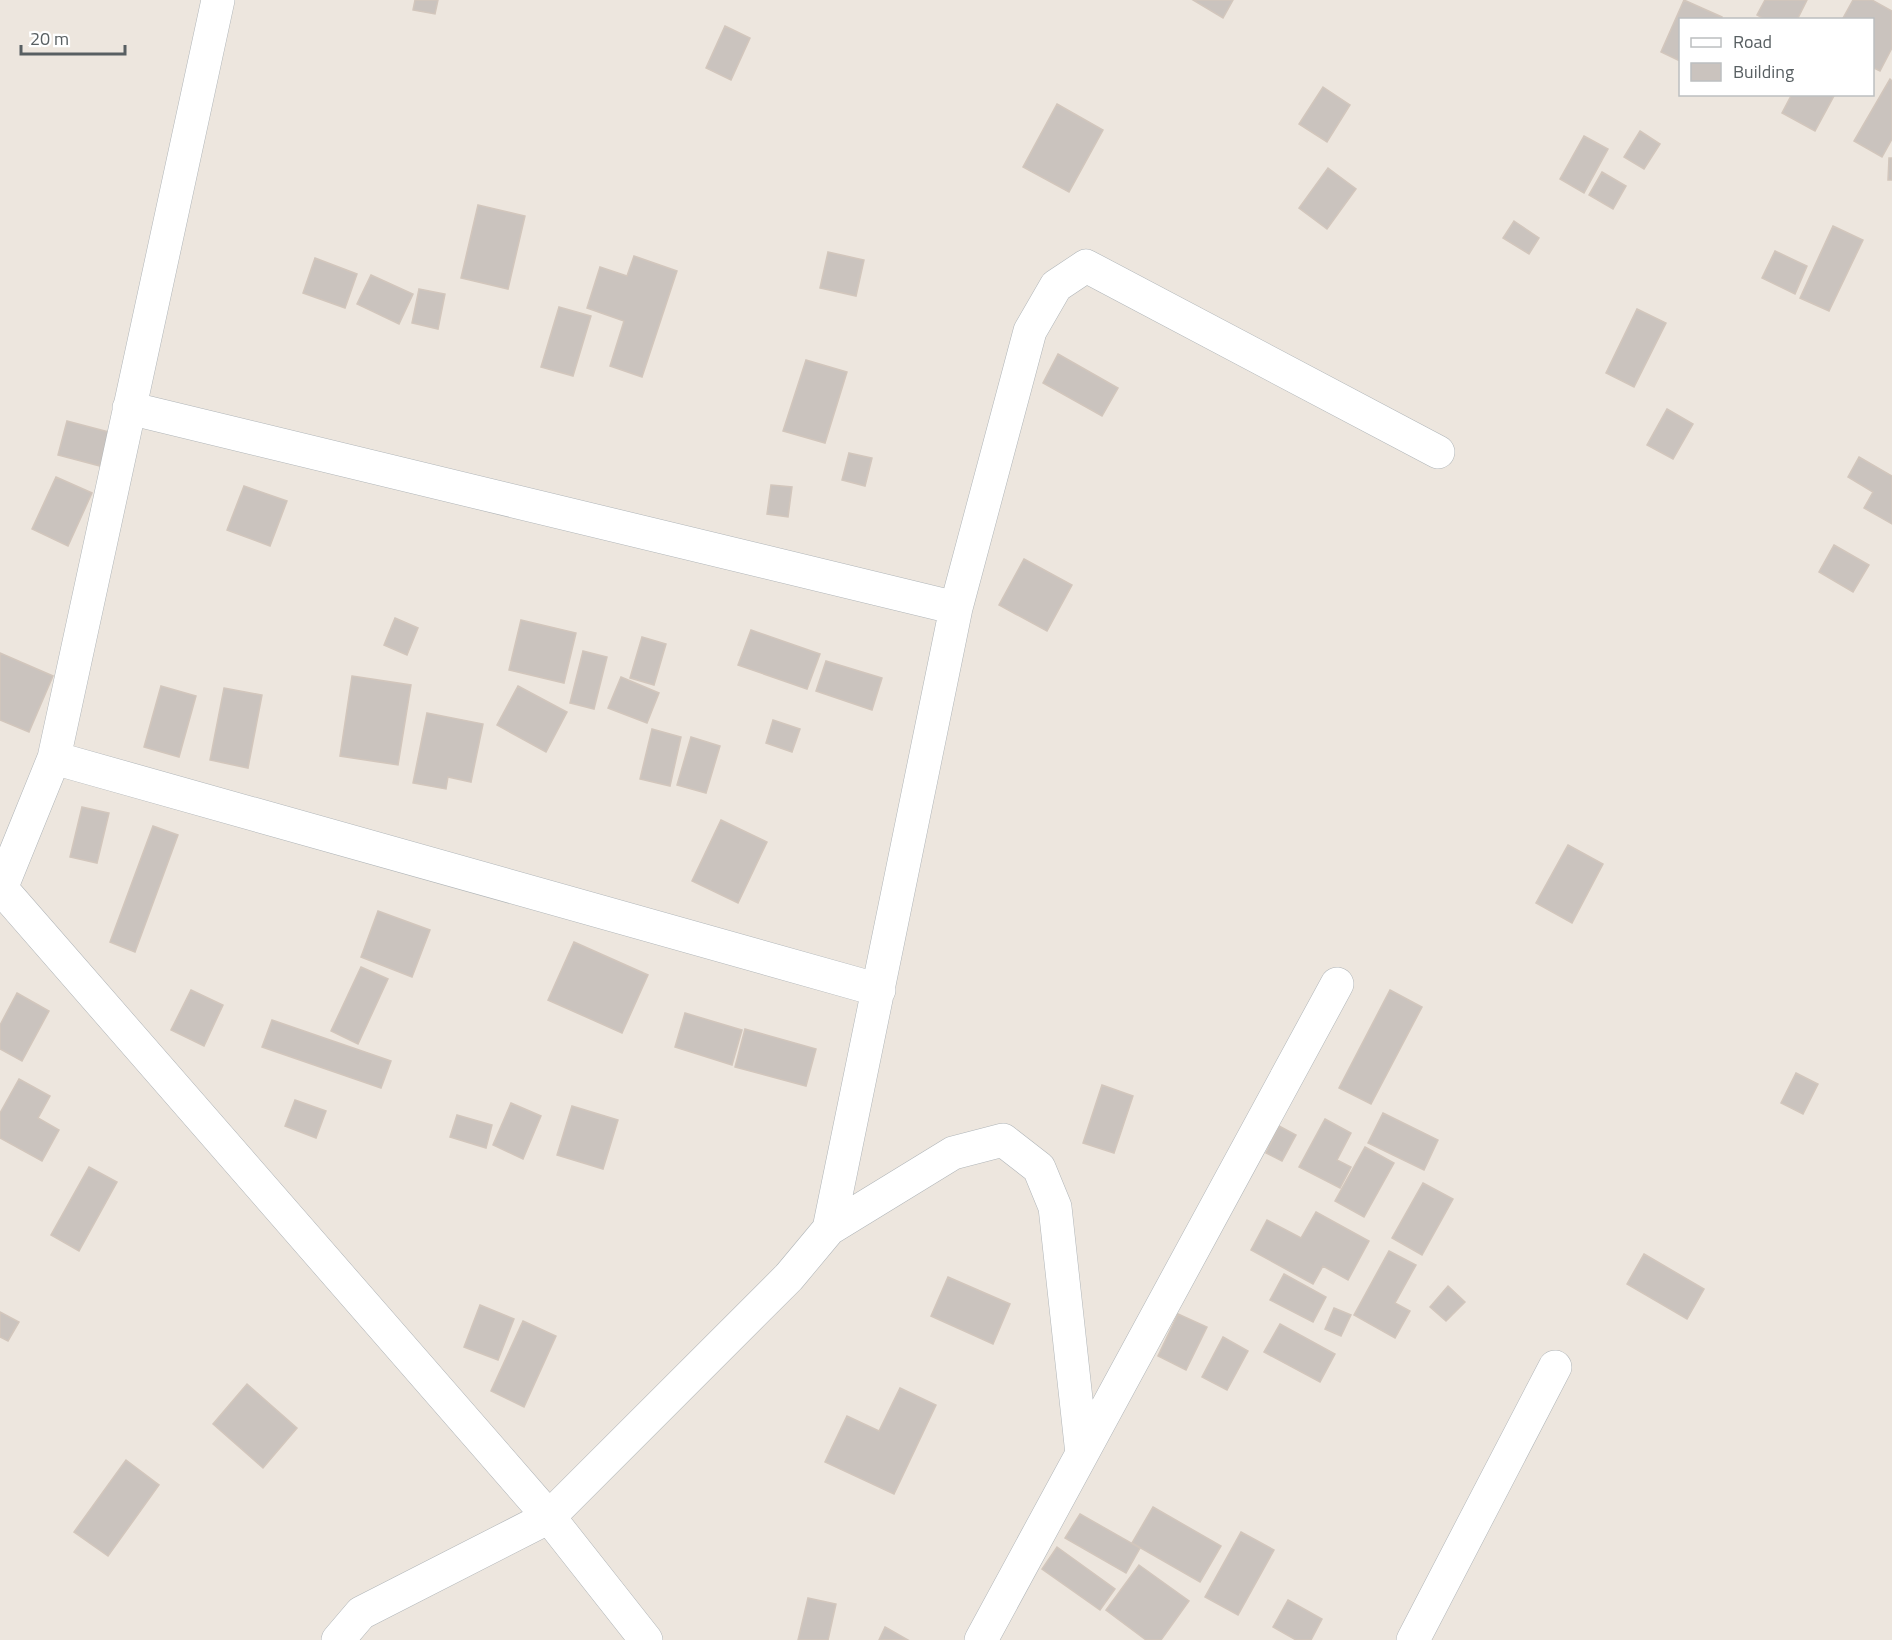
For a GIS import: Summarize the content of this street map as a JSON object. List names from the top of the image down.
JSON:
{
  "legend": ["Road", "Building"],
  "scale_bar": "20 m"
}
